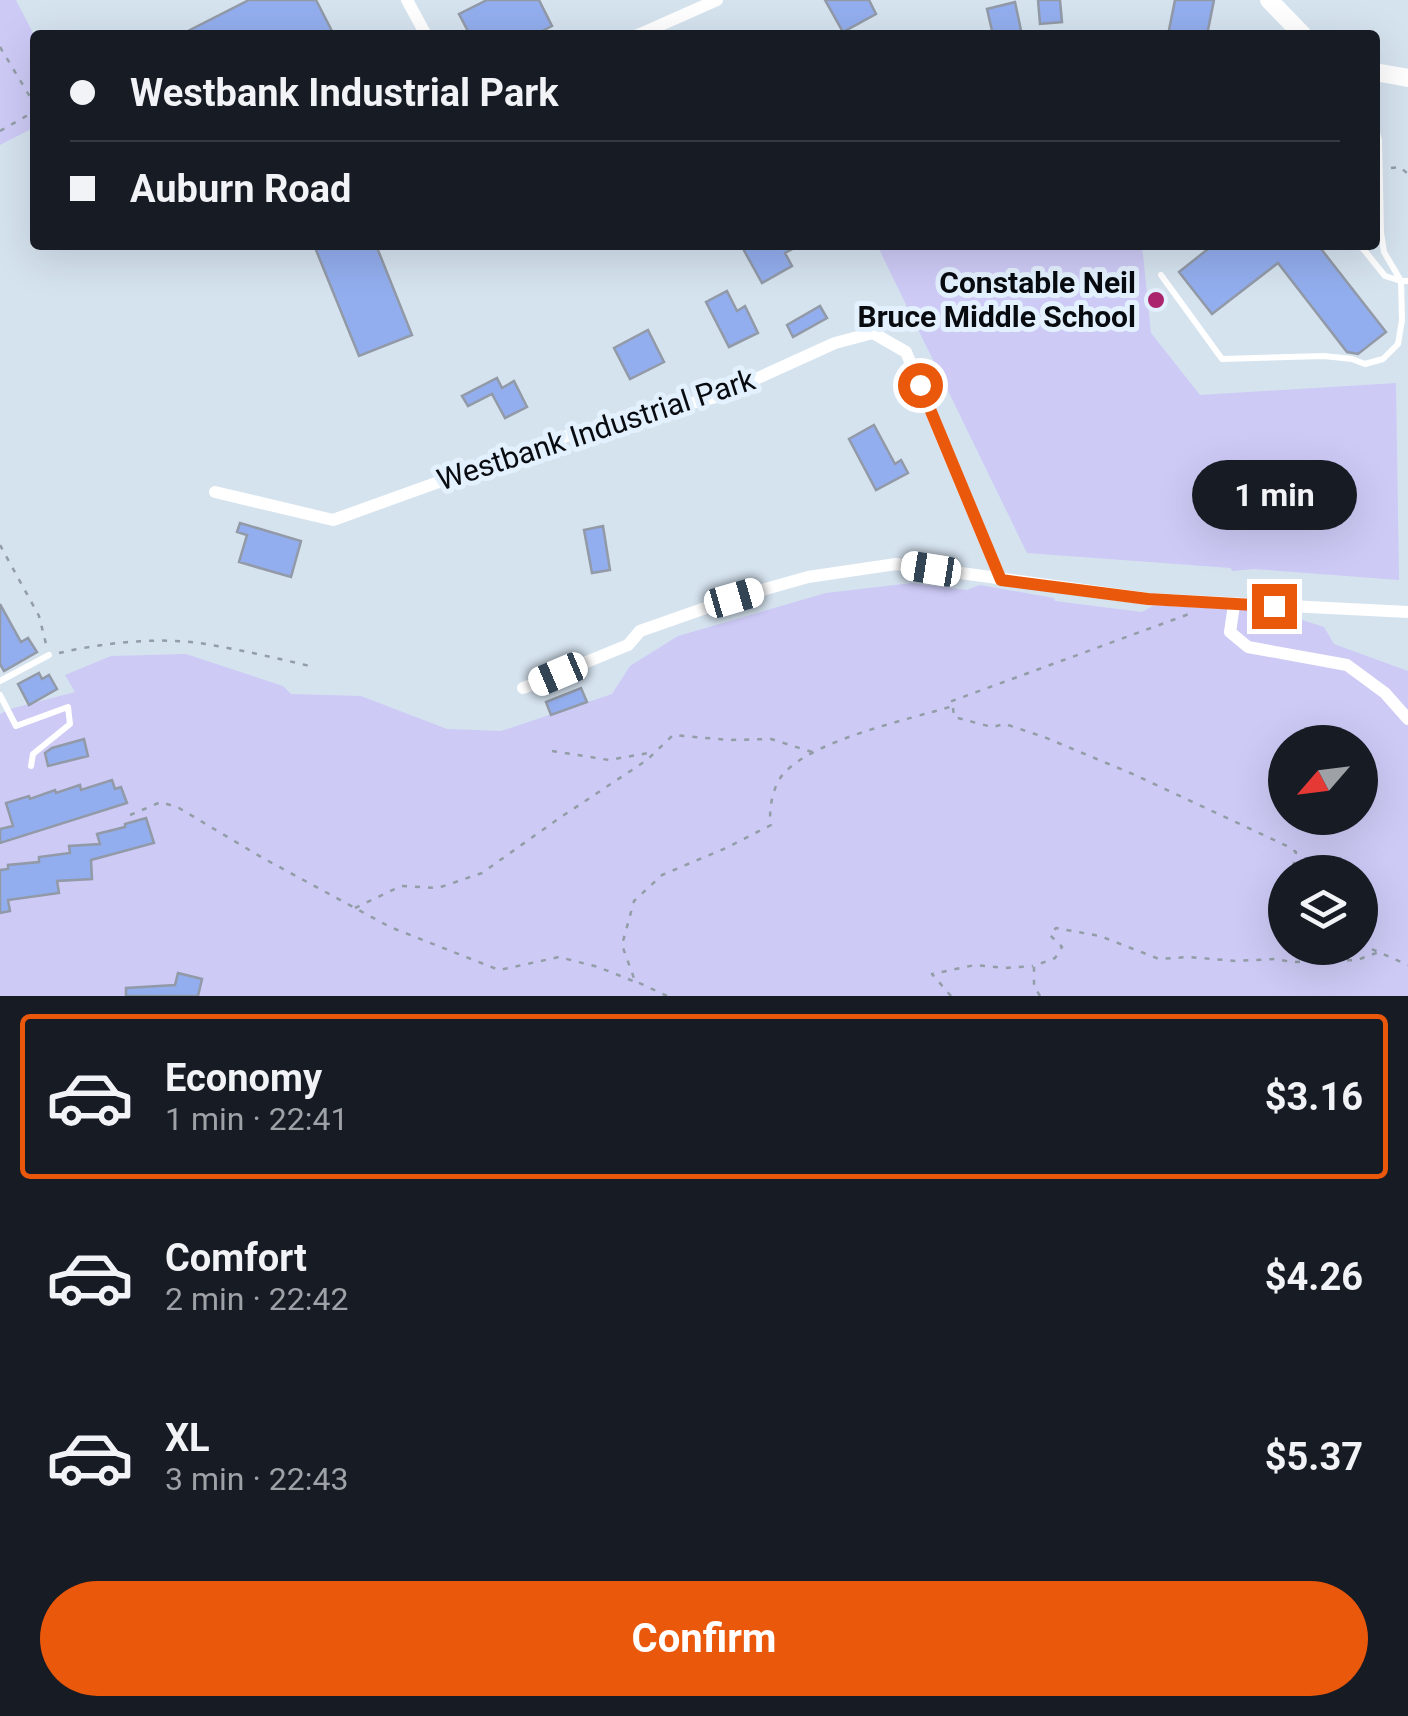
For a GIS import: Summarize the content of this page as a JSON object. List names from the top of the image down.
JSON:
{
  "streets": {
    "street": ["Westbank Industrial Park"]
  },
  "places": ["Constable Neil Bruce Middle School"],
  "north": "bottom left",
  "page": {
    "banner": ["Westbank Industrial Park", "Auburn Road"],
    "bubble": "1 min",
    "list": [
      {
        "name": "Economy",
        "note": "1 min · 22:41",
        "value": "$3.16"
      },
      {
        "name": "Comfort",
        "note": "2 min · 22:42",
        "value": "$4.26"
      },
      {
        "name": "XL",
        "note": "3 min · 22:43",
        "value": "$5.37"
      }
    ],
    "buttons": "Confirm"
  }
}
